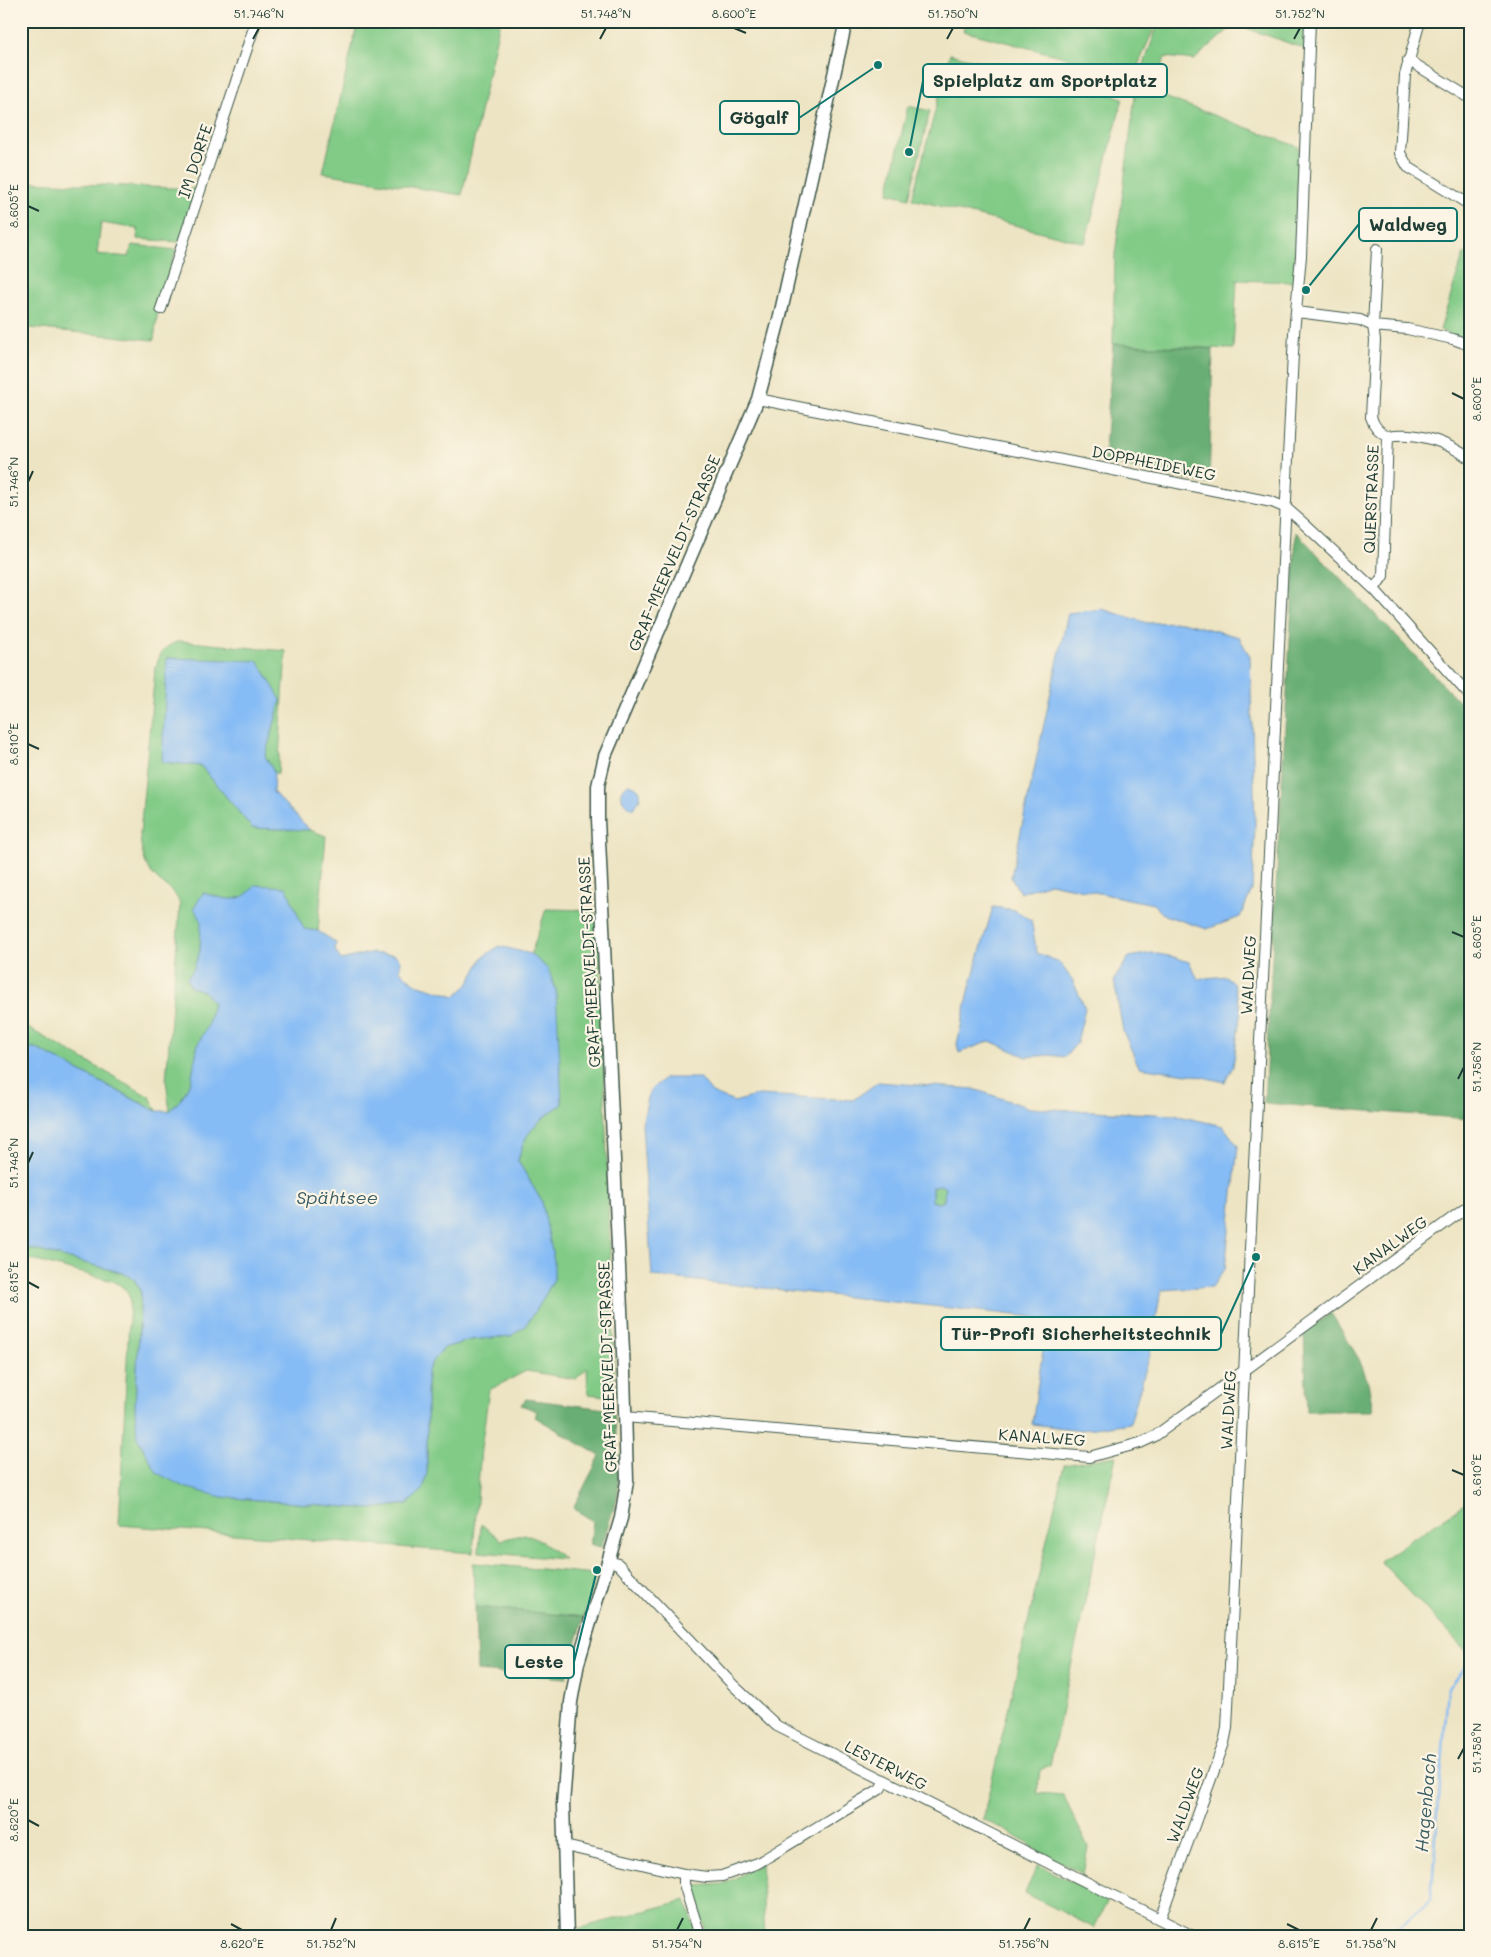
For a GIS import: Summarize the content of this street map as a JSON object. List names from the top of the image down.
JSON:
{
  "streets": {
    "main road": ["GRAF-MEERVELDT-STRASSE"],
    "street": [
      "IM DORFE",
      "DOPPHEIDEWEG",
      "QUERSTRASSE",
      "WALDWEG",
      "KANALWEG",
      "LESTERWEG"
    ]
  },
  "crossings": [
    ["DOPPHEIDEWEG", "QUERSTRASSE"],
    ["DOPPHEIDEWEG", "GRAF-MEERVELDT-STRASSE"],
    ["DOPPHEIDEWEG", "WALDWEG"],
    ["GRAF-MEERVELDT-STRASSE", "KANALWEG"],
    ["GRAF-MEERVELDT-STRASSE", "LESTERWEG"],
    ["WALDWEG", "KANALWEG"],
    ["WALDWEG", "LESTERWEG"]
  ],
  "water": ["Spähtsee", "Hagenbach"],
  "places": [
    "Gögalf",
    "Spielplatz am Sportplatz",
    "Waldweg",
    "Tür-Profi Sicherheitstechnik",
    "Leste"
  ],
  "coordinates": [
    "51.746°N",
    "51.748°N",
    "8.600°E",
    "51.750°N",
    "51.752°N",
    "8.605°E",
    "8.610°E",
    "51.756°N",
    "8.615°E",
    "51.758°N",
    "8.620°E",
    "51.754°N"
  ]
}
